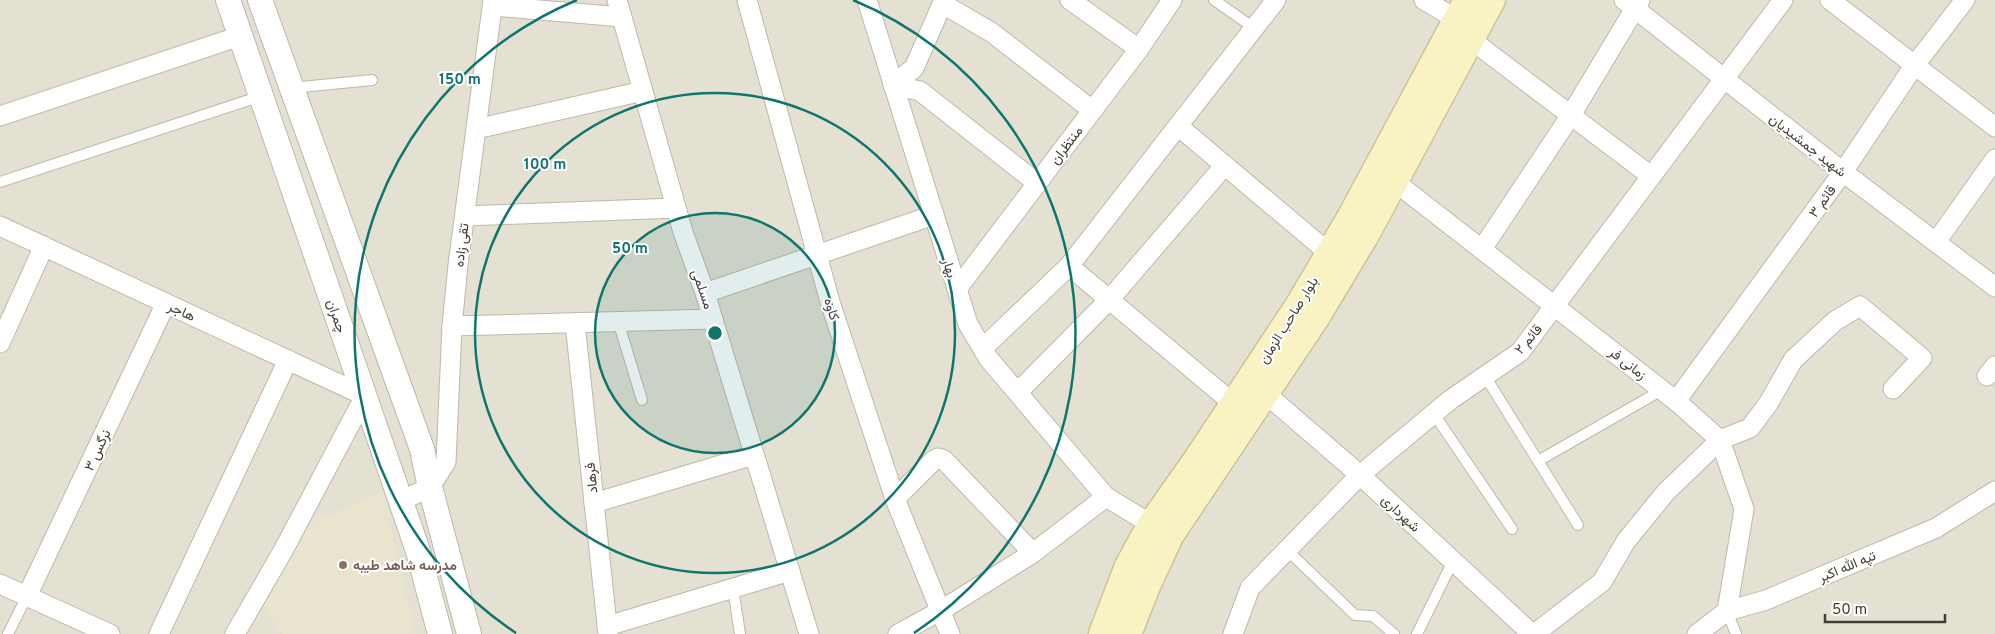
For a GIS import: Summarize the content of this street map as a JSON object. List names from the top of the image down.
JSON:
{
  "streets": {
    "main road": ["بلوار صاحب الزمان"],
    "street": [
      "منتظران",
      "شهید جمشیدیان",
      "قائم ۳",
      "تقی زاده",
      "بهار",
      "مسلمی",
      "کاوه",
      "هاجر",
      "چمران",
      "قائم ۲",
      "زمانی فر",
      "نرگس ۳",
      "فرهاد",
      "شهرداری",
      "تپه الله اکبر"
    ]
  },
  "crossings": [
    ["منتظران", "بهار"],
    ["شهید جمشیدیان", "قائم ۳"],
    ["شهید جمشیدیان", "قائم ۲"],
    ["قائم ۳", "زمانی فر"],
    ["هاجر", "چمران"],
    ["هاجر", "نرگس ۳"],
    ["بلوار صاحب الزمان", "زمانی فر"],
    ["بلوار صاحب الزمان", "شهرداری"],
    ["قائم ۲", "زمانی فر"],
    ["قائم ۲", "شهرداری"],
    ["زمانی فر", "تپه الله اکبر"]
  ],
  "places": ["مدرسه شاهد طیبه"],
  "scale_bar": "50 m",
  "rings": ["150 m", "100 m", "50 m"]
}
